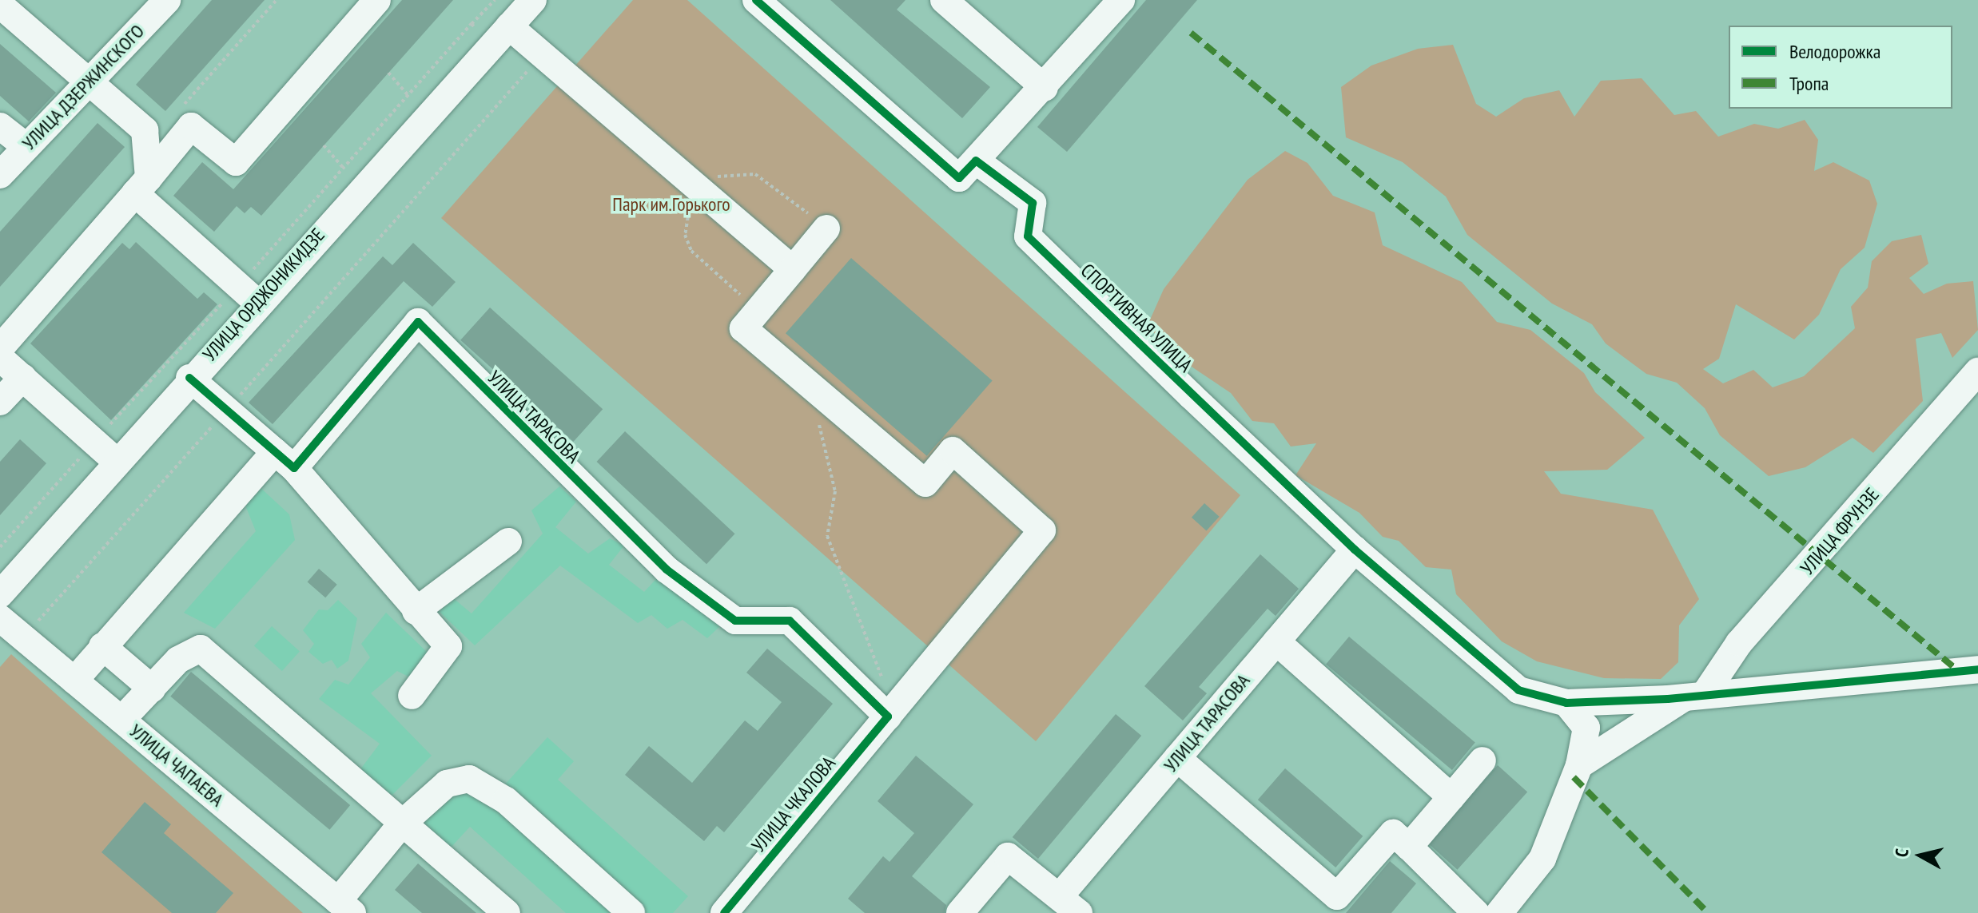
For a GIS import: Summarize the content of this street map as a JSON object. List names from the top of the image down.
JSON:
{
  "streets": {
    "street": [
      "УЛИЦА ДЗЕРЖИНСКОГО",
      "УЛИЦА ОРДЖОНИКИДЗЕ",
      "СПОРТИВНАЯ УЛИЦА",
      "УЛИЦА ТАРАСОВА",
      "УЛИЦА ФРУНЗЕ",
      "УЛИЦА ЧАПАЕВА",
      "УЛИЦА ЧКАЛОВА"
    ]
  },
  "crossings": [
    ["СПОРТИВНАЯ УЛИЦА", "УЛИЦА ТАРАСОВА"],
    ["УЛИЦА ТАРАСОВА", "УЛИЦА ЧКАЛОВА"]
  ],
  "parks": ["Парк им.Горького"],
  "legend": ["Велодорожка", "Тропа"],
  "north": "left"
}
